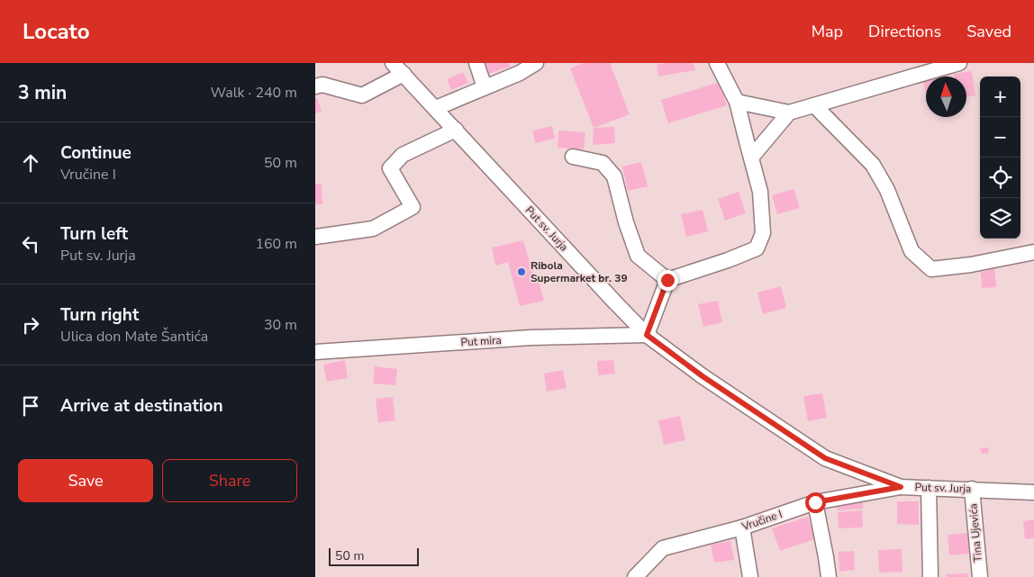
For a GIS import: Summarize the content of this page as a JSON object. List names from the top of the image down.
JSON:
{
  "streets": {
    "street": [
      "Put sv. Jurja",
      "Put mira",
      "Vručine I",
      "Tina Ujevića"
    ]
  },
  "crossings": [
    ["Put sv. Jurja", "Put mira"],
    ["Put sv. Jurja", "Vručine I"],
    ["Put sv. Jurja", "Tina Ujevića"]
  ],
  "places": ["Ribola Supermarket br. 39"],
  "scale_bar": "50 m",
  "north": "top",
  "page": {
    "header": "Locato",
    "nav": ["Map", "Directions", "Saved"],
    "heading": ["3 min", "Walk · 240 m"],
    "map_buttons": ["+", "−"],
    "list": [
      ["Continue", "Vručine I", "50 m"],
      ["Turn left", "Put sv. Jurja", "160 m"],
      ["Turn right", "Ulica don Mate Šantića", "30 m"],
      "Arrive at destination"
    ],
    "buttons": ["Save", "Share"],
    "scale": "50 m"
  }
}
